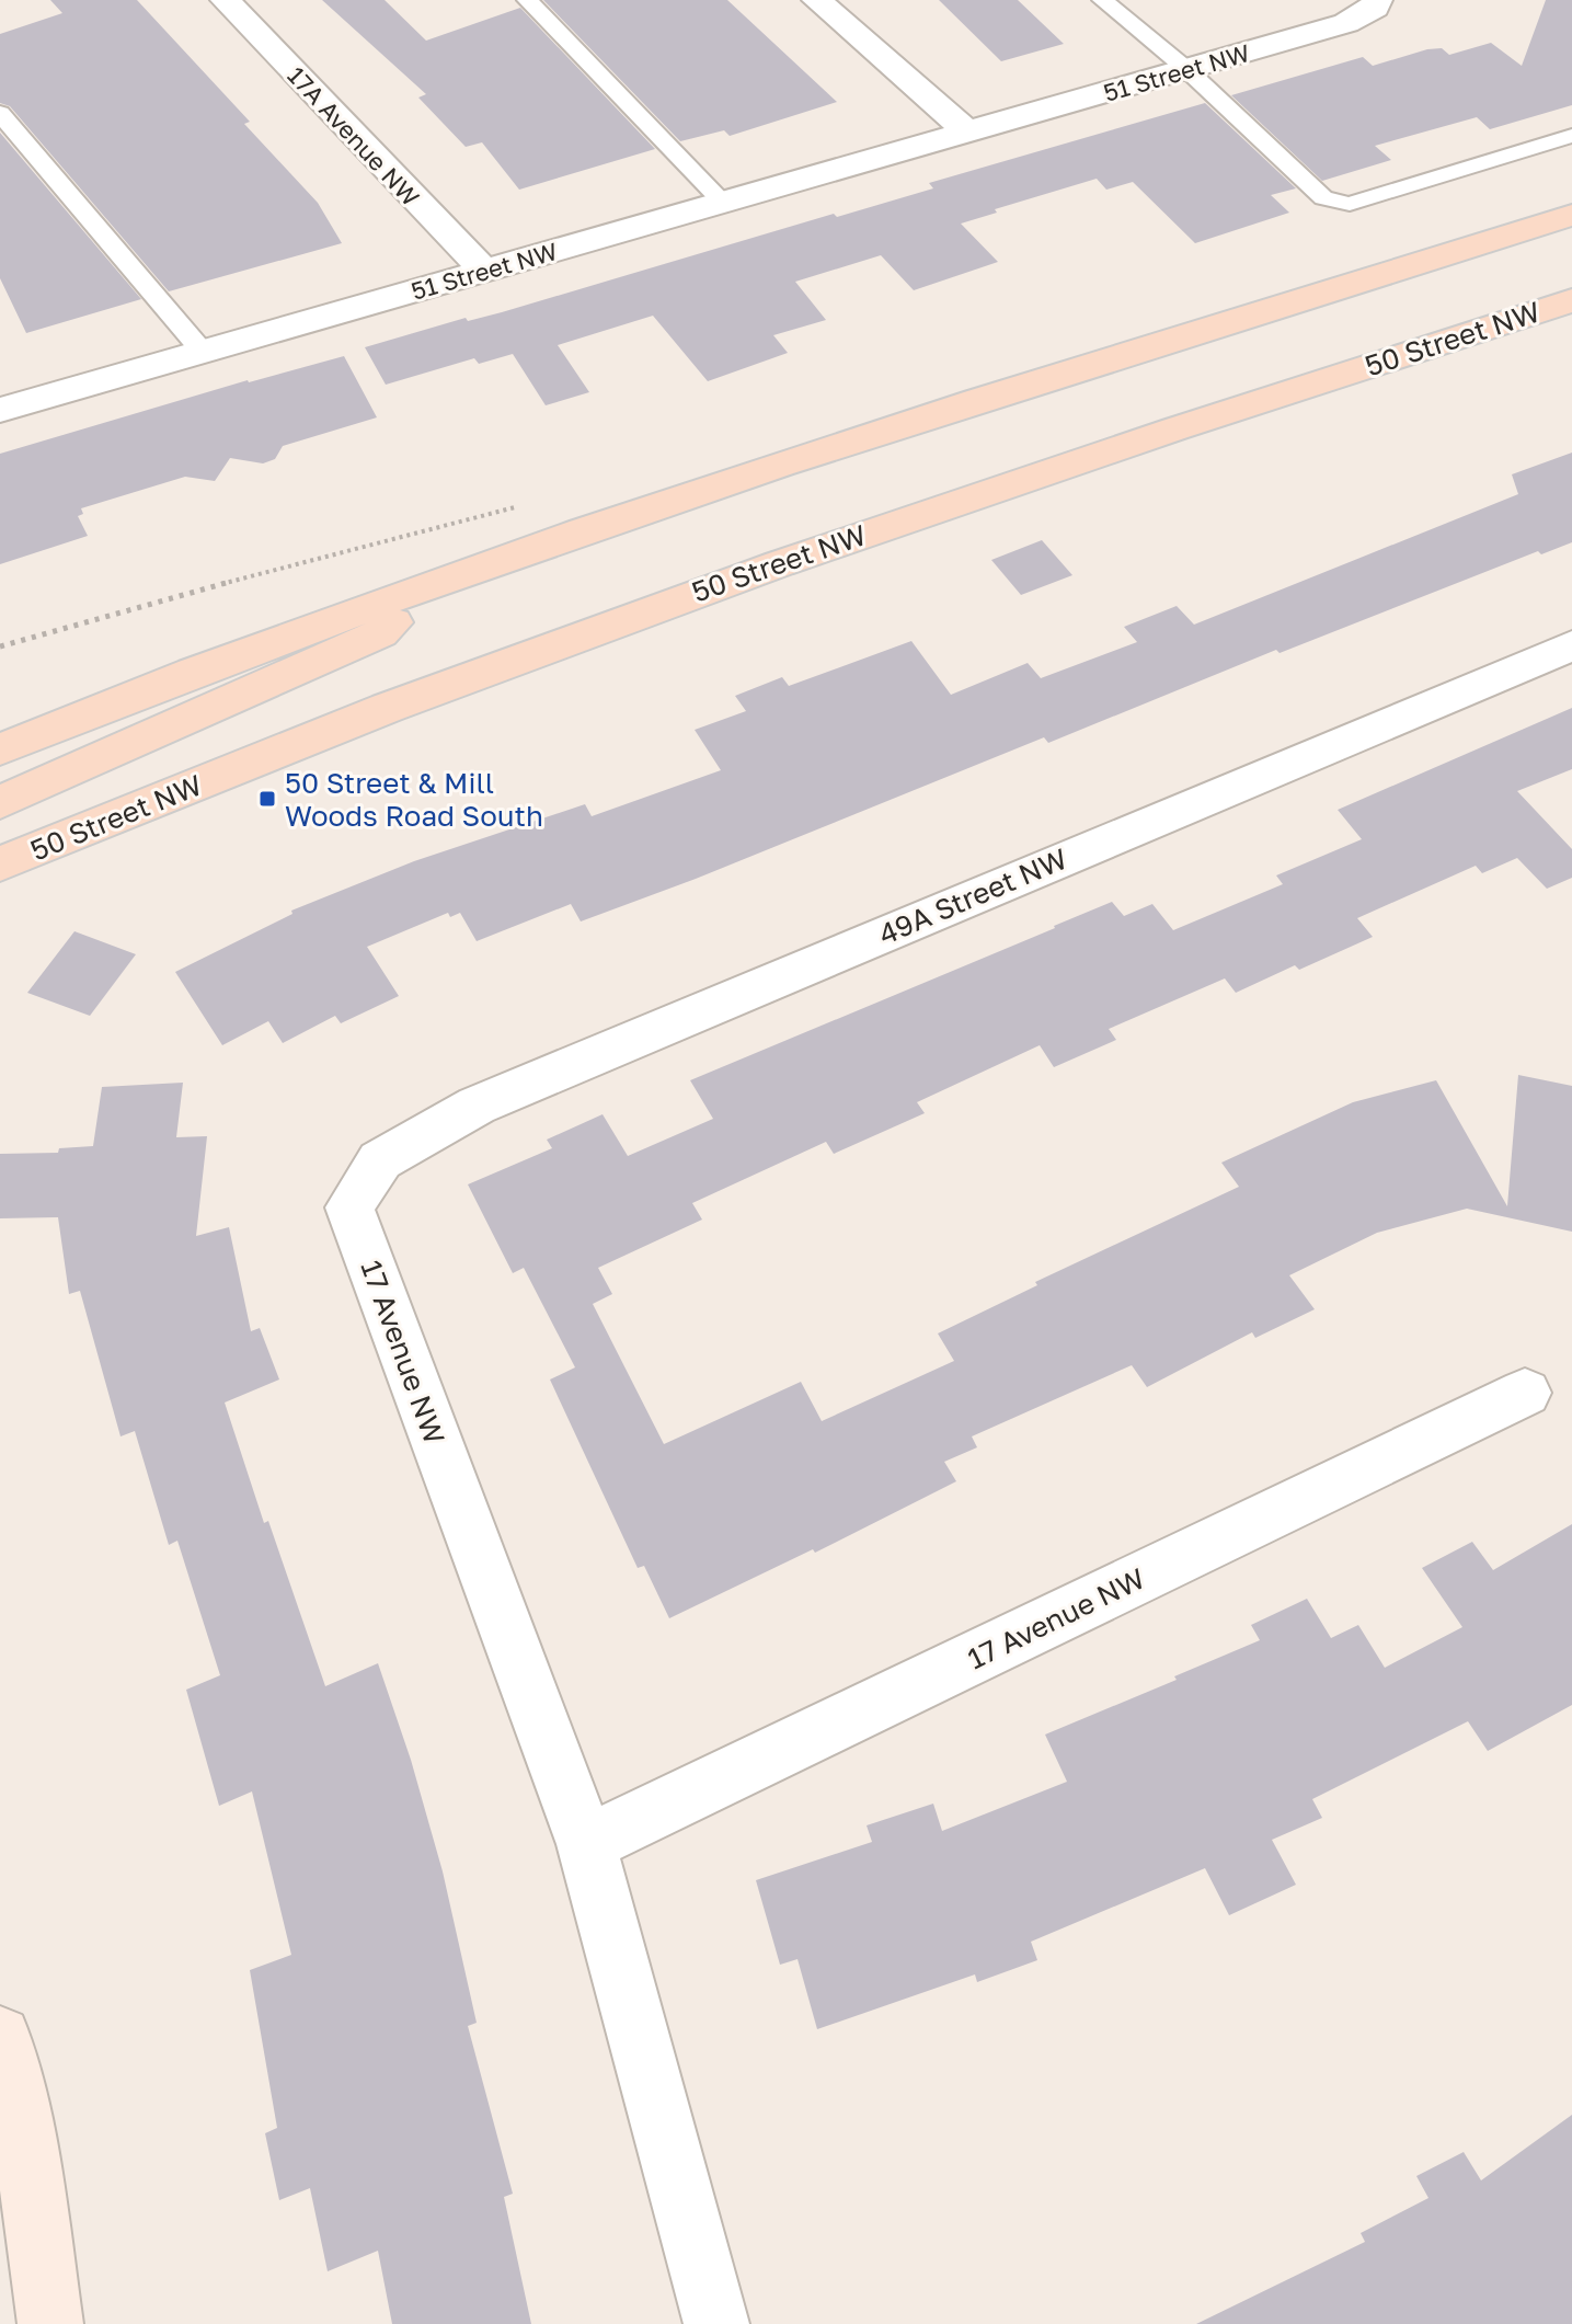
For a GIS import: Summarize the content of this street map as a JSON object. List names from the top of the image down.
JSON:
{
  "streets": {
    "main road": ["50 Street NW"],
    "street": [
      "51 Street NW",
      "17A Avenue NW",
      "49A Street NW",
      "17 Avenue NW"
    ]
  },
  "crossings": [
    ["51 Street NW", "17A Avenue NW"],
    ["49A Street NW", "17 Avenue NW"]
  ],
  "places": {
    "transit": ["50 Street & Mill Woods Road South"]
  }
}
